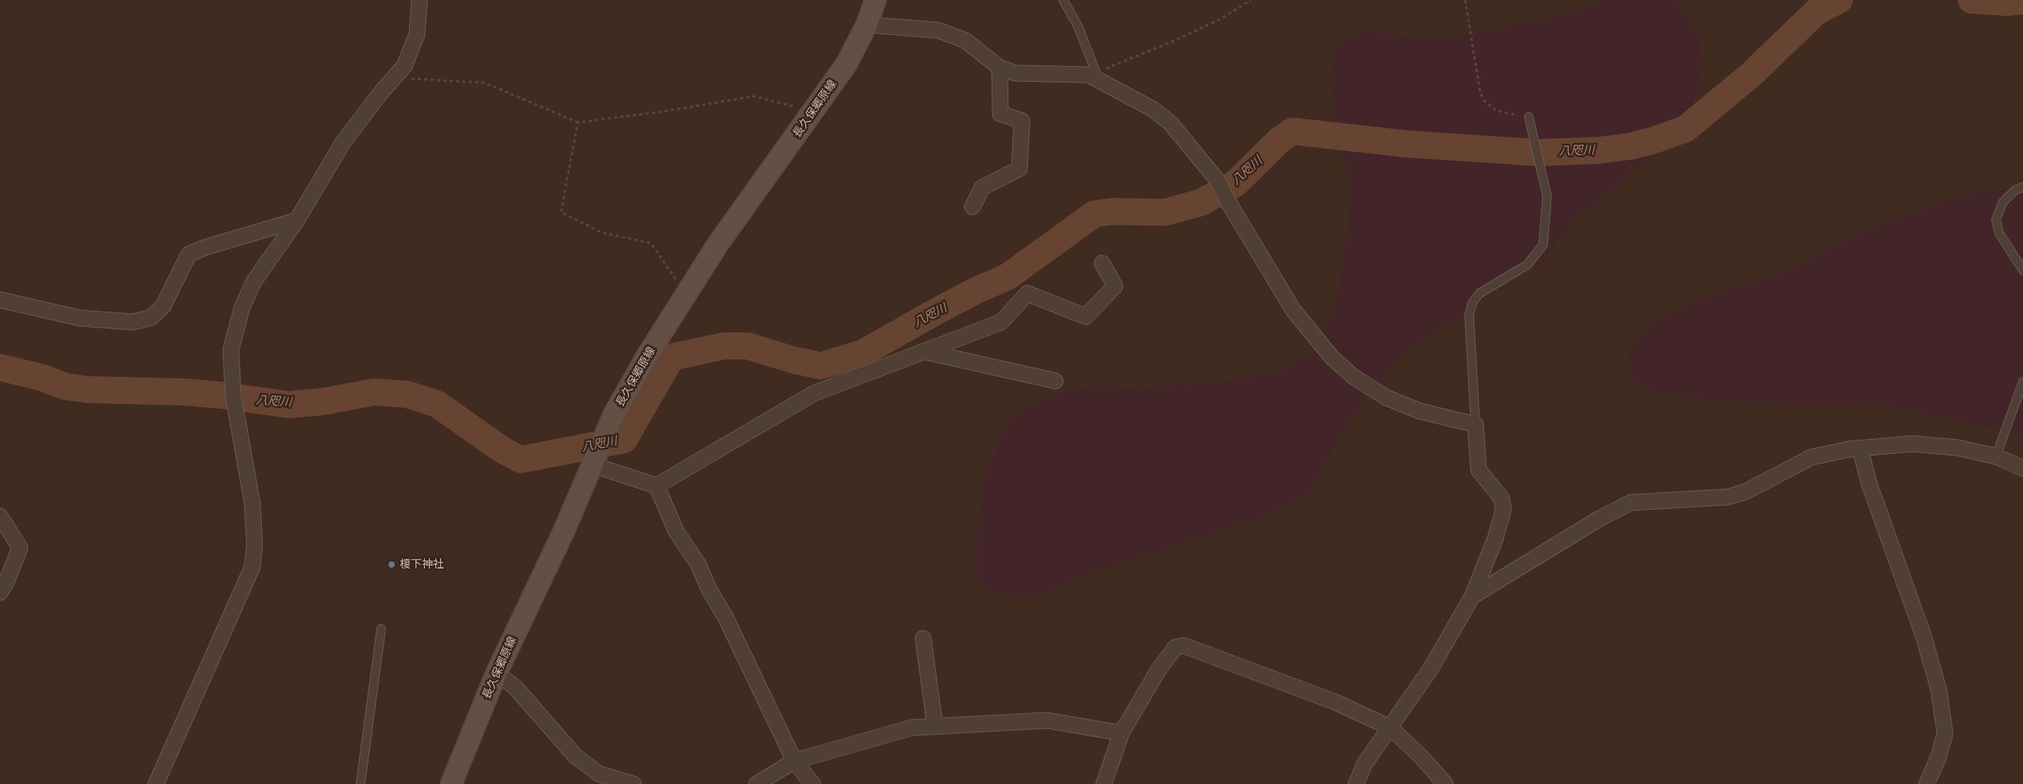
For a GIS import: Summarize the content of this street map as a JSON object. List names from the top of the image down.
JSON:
{
  "streets": {
    "main road": ["長久保郷原線"]
  },
  "water": ["八咫川"],
  "places": ["榎下神社"]
}
